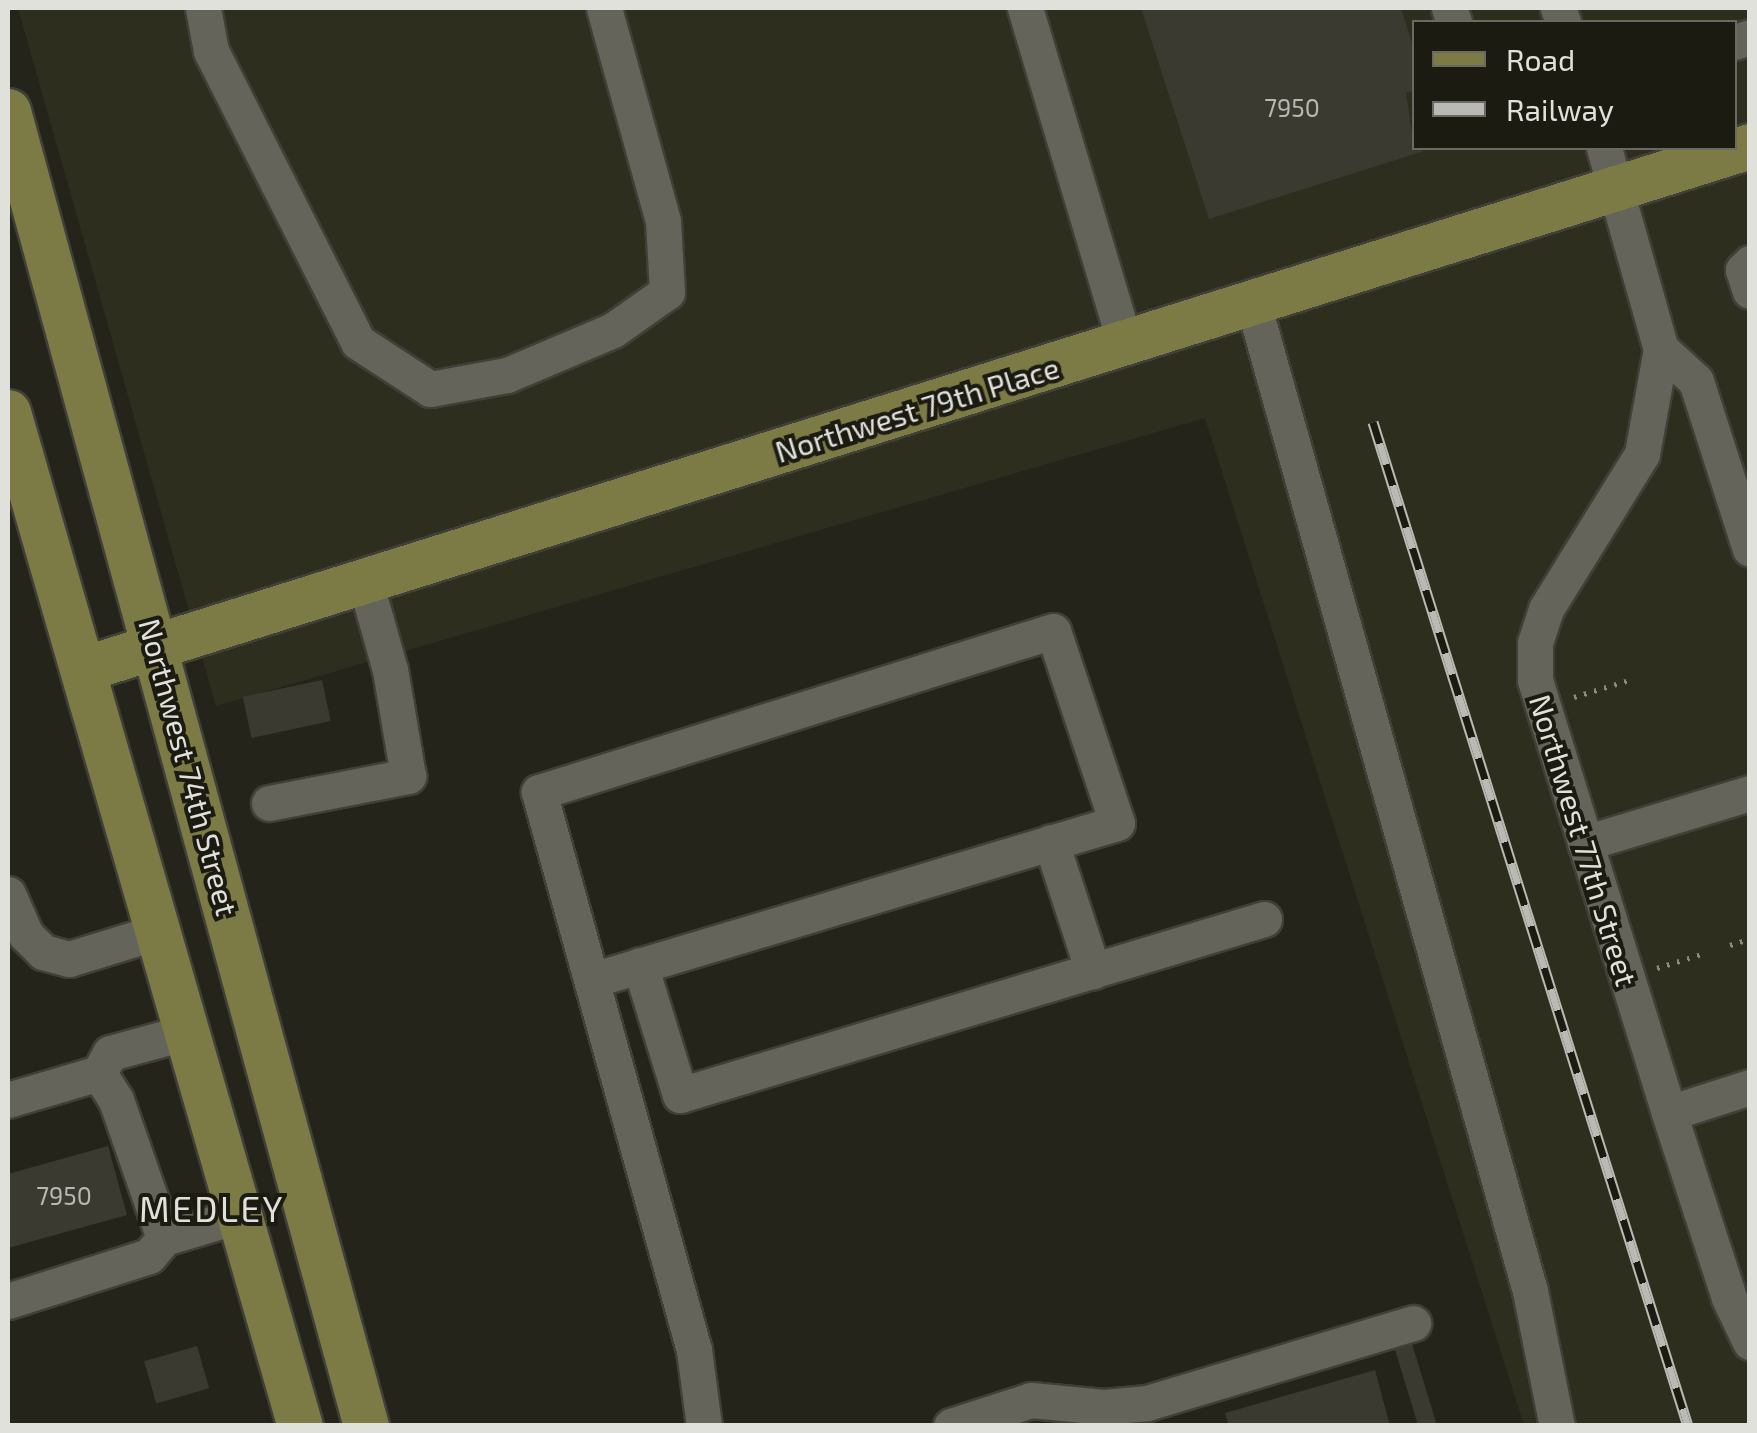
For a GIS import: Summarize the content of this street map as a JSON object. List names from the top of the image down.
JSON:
{
  "streets": {
    "main road": ["Northwest 79th Place", "Northwest 74th Street"],
    "street": ["Northwest 77th Street"]
  },
  "crossings": [
    ["Northwest 79th Place", "Northwest 74th Street"],
    ["Northwest 79th Place", "Northwest 77th Street"]
  ],
  "districts": ["MEDLEY"],
  "house_numbers": ["7950", "7950"],
  "legend": ["Road", "Railway"]
}
